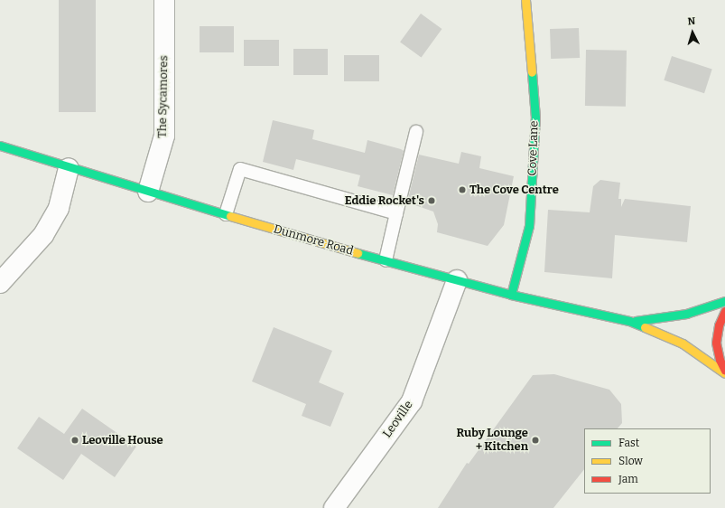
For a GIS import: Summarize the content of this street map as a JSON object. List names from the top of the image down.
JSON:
{
  "streets": {
    "main road": ["Cove Lane", "Dunmore Road"],
    "street": ["The Sycamores", "Leoville"]
  },
  "crossings": [
    ["The Sycamores", "Dunmore Road"],
    ["Cove Lane", "Dunmore Road"],
    ["Dunmore Road", "Leoville"]
  ],
  "places": [
    "The Cove Centre",
    "Eddie Rocket's",
    "Leoville House",
    "Ruby Lounge + Kitchen"
  ],
  "legend": ["Fast", "Slow", "Jam"],
  "north": "top"
}
